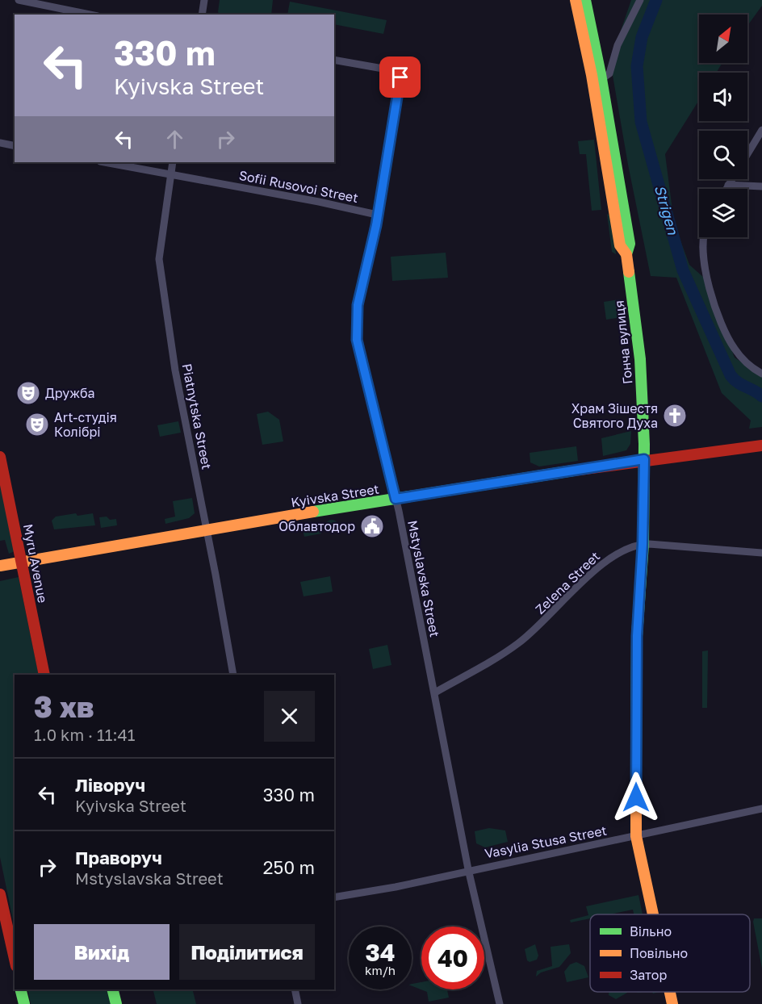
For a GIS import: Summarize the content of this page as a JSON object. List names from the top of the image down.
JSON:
{
  "streets": {
    "street": [
      "Sofii Rusovoi Street",
      "Гонча вулиця",
      "Piatnytska Street",
      "Kyivska Street",
      "Myru Avenue",
      "Mstyslavska Street",
      "Zelena Street",
      "Vasylia Stusa Street"
    ]
  },
  "crossings": [
    ["Sofii Rusovoi Street", "Piatnytska Street"],
    ["Sofii Rusovoi Street", "Mstyslavska Street"],
    ["Гонча вулиця", "Kyivska Street"],
    ["Гонча вулиця", "Zelena Street"],
    ["Гонча вулиця", "Vasylia Stusa Street"],
    ["Piatnytska Street", "Kyivska Street"],
    ["Kyivska Street", "Myru Avenue"],
    ["Kyivska Street", "Mstyslavska Street"],
    ["Mstyslavska Street", "Zelena Street"],
    ["Mstyslavska Street", "Vasylia Stusa Street"]
  ],
  "water": ["Strigen"],
  "places": {
    "theatre": ["Дружба", "Art-студія Колібрі"],
    "church": ["Храм Зішестя Святого Духа"],
    "public building": ["Облавтодор"]
  },
  "legend": ["Вільно", "Повільно", "Затор"],
  "north": "top right",
  "page": {
    "turn": ["330 m", "Kyivska Street"],
    "heading": ["3 хв", "1.0 km · 11:41"],
    "list": [
      {
        "name": "Ліворуч",
        "note": "Kyivska Street",
        "value": "330 m"
      },
      {
        "name": "Праворуч",
        "note": "Mstyslavska Street",
        "value": "250 m"
      }
    ],
    "buttons": ["Вихід", "Поділитися"],
    "speed": "34 km/h",
    "limit": "40"
  }
}
